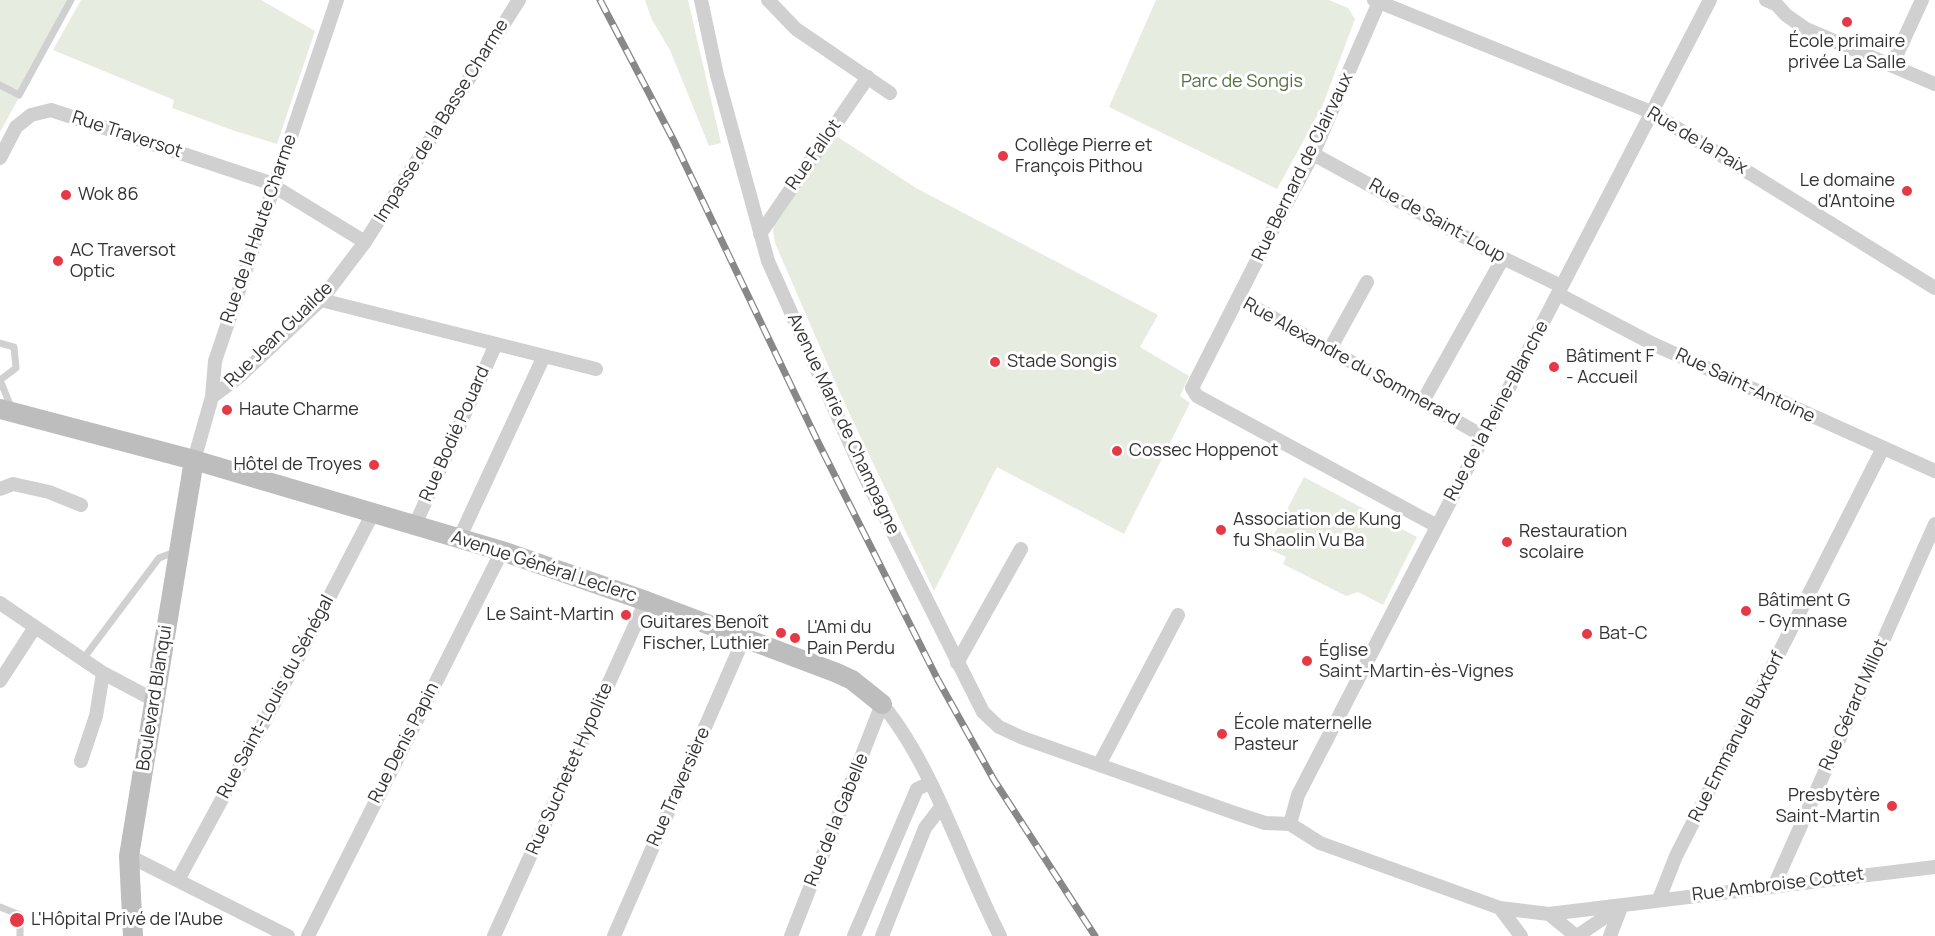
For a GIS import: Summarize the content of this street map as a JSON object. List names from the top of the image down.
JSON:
{
  "streets": {
    "main road": ["Avenue Général Leclerc", "Boulevard Blanqui"],
    "street": [
      "Impasse de la Basse Charme",
      "Rue Traversot",
      "Rue de la Paix",
      "Rue Fallot",
      "Rue Bernard de Clairvaux",
      "Rue de Saint-Loup",
      "Rue de la Haute Charme",
      "Rue Jean Guailde",
      "Rue Alexandre du Sommerard",
      "Rue Saint-Antoine",
      "Rue de la Reine-Blanche",
      "Avenue Marie de Champagne",
      "Rue Bodié Pouard",
      "Rue Saint-Louis du Sénégal",
      "Rue Gérard Millot",
      "Rue Emmanuel Buxtorf",
      "Rue Denis Papin",
      "Rue Suchetet Hypolite",
      "Rue Traversière",
      "Rue de la Gabelle",
      "Rue Ambroise Cottet"
    ]
  },
  "crossings": [
    ["Impasse de la Basse Charme", "Rue Jean Guailde"],
    ["Rue Traversot", "Rue de la Haute Charme"],
    ["Rue de la Paix", "Rue Bernard de Clairvaux"],
    ["Rue de la Paix", "Rue de la Reine-Blanche"],
    ["Rue Fallot", "Avenue Marie de Champagne"],
    ["Rue Bernard de Clairvaux", "Rue de Saint-Loup"],
    ["Rue Bernard de Clairvaux", "Rue Alexandre du Sommerard"],
    ["Rue de Saint-Loup", "Rue Saint-Antoine"],
    ["Rue de Saint-Loup", "Rue de la Reine-Blanche"],
    ["Rue de la Haute Charme", "Rue Jean Guailde"],
    ["Rue de la Haute Charme", "Avenue Général Leclerc"],
    ["Rue de la Haute Charme", "Boulevard Blanqui"],
    ["Rue Jean Guailde", "Rue Bodié Pouard"],
    ["Rue Alexandre du Sommerard", "Rue de la Reine-Blanche"],
    ["Rue Saint-Antoine", "Rue de la Reine-Blanche"],
    ["Rue Saint-Antoine", "Rue Emmanuel Buxtorf"],
    ["Rue de la Reine-Blanche", "Avenue Marie de Champagne"],
    ["Avenue Marie de Champagne", "Rue Ambroise Cottet"],
    ["Rue Bodié Pouard", "Avenue Général Leclerc"],
    ["Avenue Général Leclerc", "Rue Saint-Louis du Sénégal"],
    ["Avenue Général Leclerc", "Boulevard Blanqui"],
    ["Avenue Général Leclerc", "Rue Denis Papin"],
    ["Avenue Général Leclerc", "Rue Suchetet Hypolite"],
    ["Avenue Général Leclerc", "Rue Traversière"],
    ["Avenue Général Leclerc", "Rue de la Gabelle"],
    ["Rue Gérard Millot", "Rue Ambroise Cottet"],
    ["Rue Emmanuel Buxtorf", "Rue Ambroise Cottet"]
  ],
  "parks": ["Parc de Songis"],
  "places": [
    "École primaire privée La Salle",
    "Collège Pierre et François Pithou",
    "Le domaine d'Antoine",
    "Wok 86",
    "AC Traversot Optic",
    "Stade Songis",
    "Bâtiment F - Accueil",
    "Haute Charme",
    "Cossec Hoppenot",
    "Hôtel de Troyes",
    "Association de Kung fu Shaolin Vu Ba",
    "Restauration scolaire",
    "Bâtiment G - Gymnase",
    "Le Saint-Martin",
    "Guitares Benoît Fischer, Luthier",
    "Bat-C",
    "L'Ami du Pain Perdu",
    "Église Saint-Martin-ès-Vignes",
    "École maternelle Pasteur",
    "Presbytère Saint-Martin",
    "L'Hôpital Privé de l'Aube"
  ]
}
